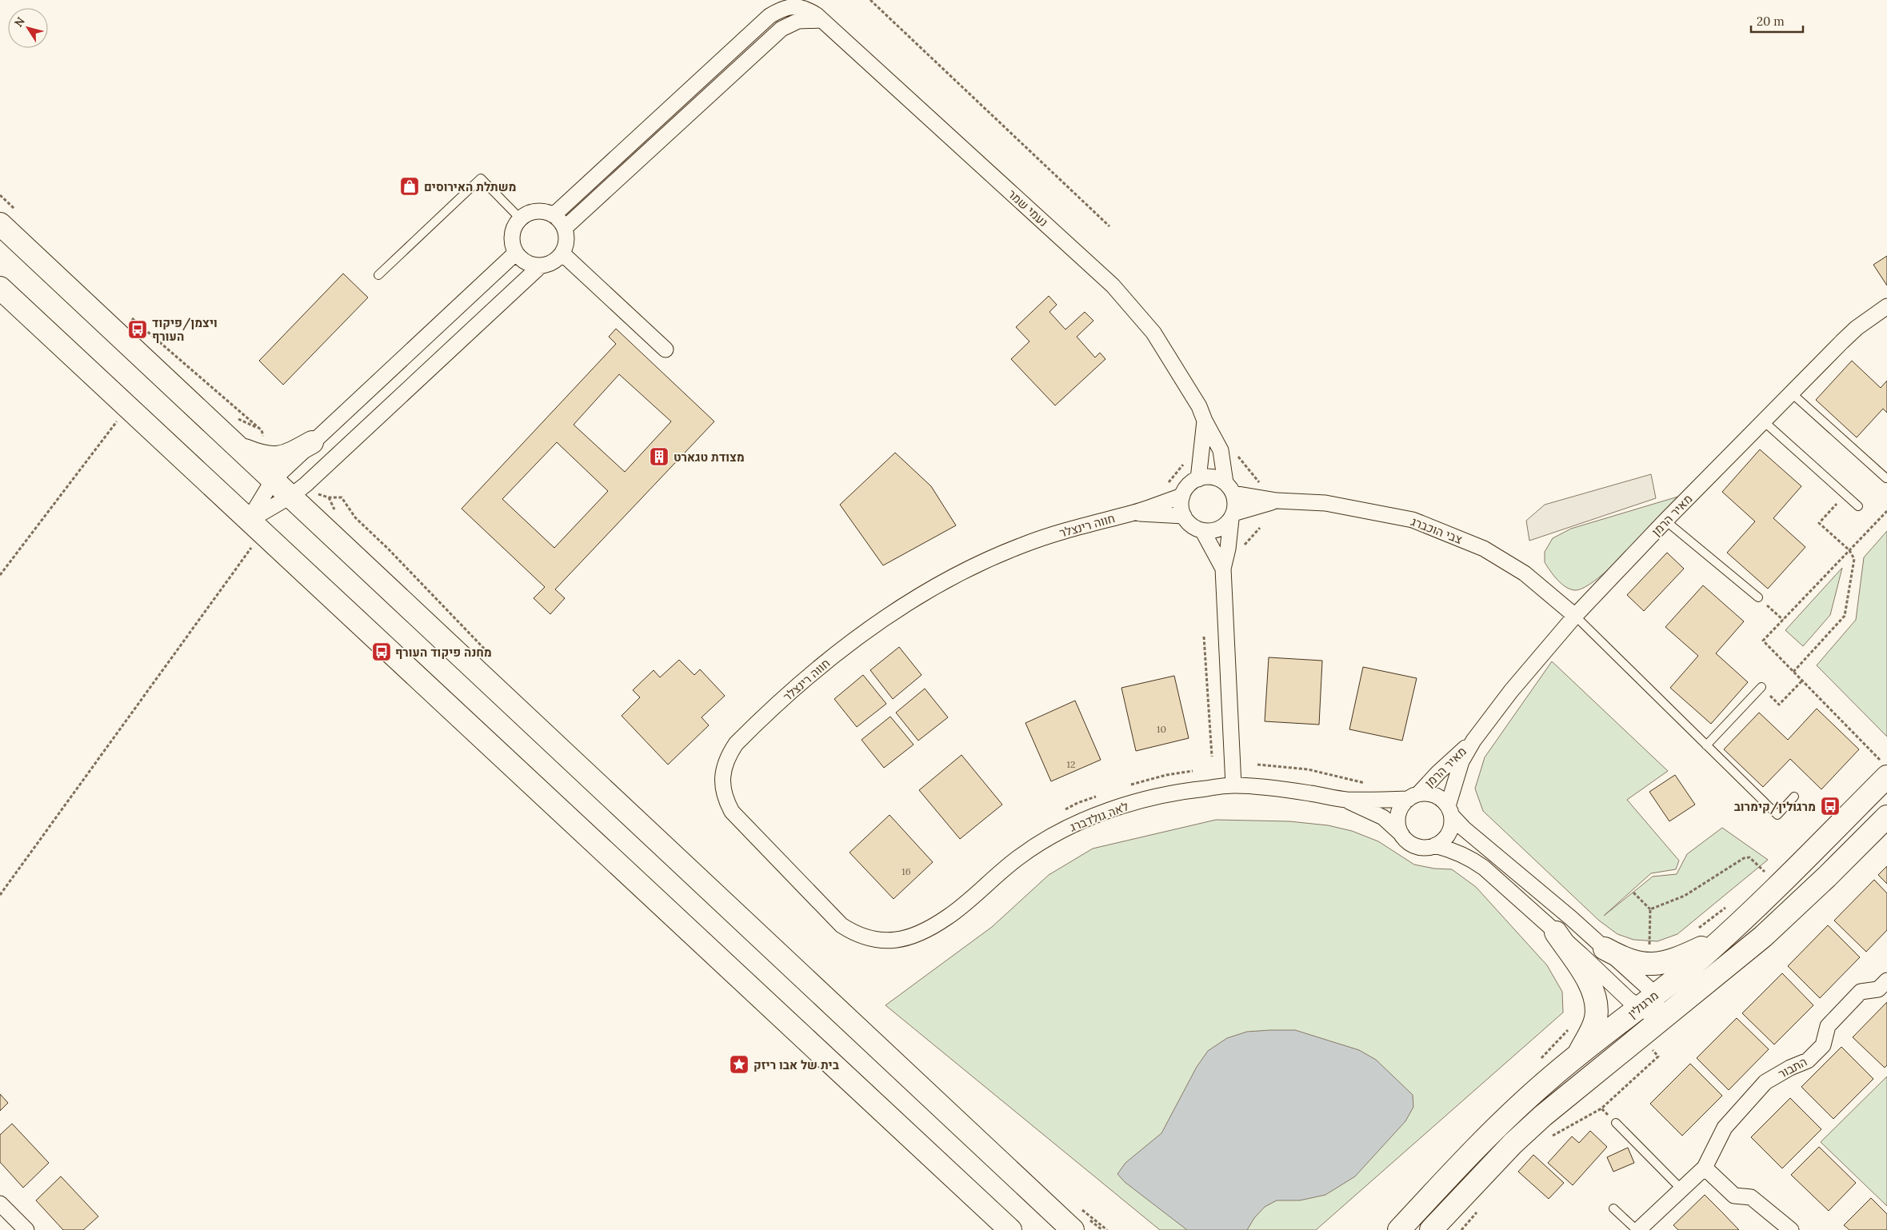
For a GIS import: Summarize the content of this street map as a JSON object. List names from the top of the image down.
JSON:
{
  "streets": {
    "main road": ["מרגולין"],
    "street": [
      "נעמי שמר",
      "מאיר הרמן",
      "חווה רינצלר",
      "צבי הוכברג",
      "לאה גולדברג",
      "התבור"
    ]
  },
  "crossings": [
    ["נעמי שמר", "חווה רינצלר"],
    ["נעמי שמר", "צבי הוכברג"],
    ["מאיר הרמן", "צבי הוכברג"],
    ["מאיר הרמן", "לאה גולדברג"],
    ["חווה רינצלר", "צבי הוכברג"],
    ["חווה רינצלר", "לאה גולדברג"]
  ],
  "places": {
    "shop": ["משתלת האירוסים"],
    "bus stop": ["ויצמן/פיקוד העורף", "מחנה פיקוד העורף", "מרגולין/קימרוב"],
    "building": ["מצודת טגארט"],
    "place": ["בית של אבו ריזק"]
  },
  "house_numbers": ["10", "12", "16"],
  "scale_bar": "20 m",
  "north": "top left"
}
